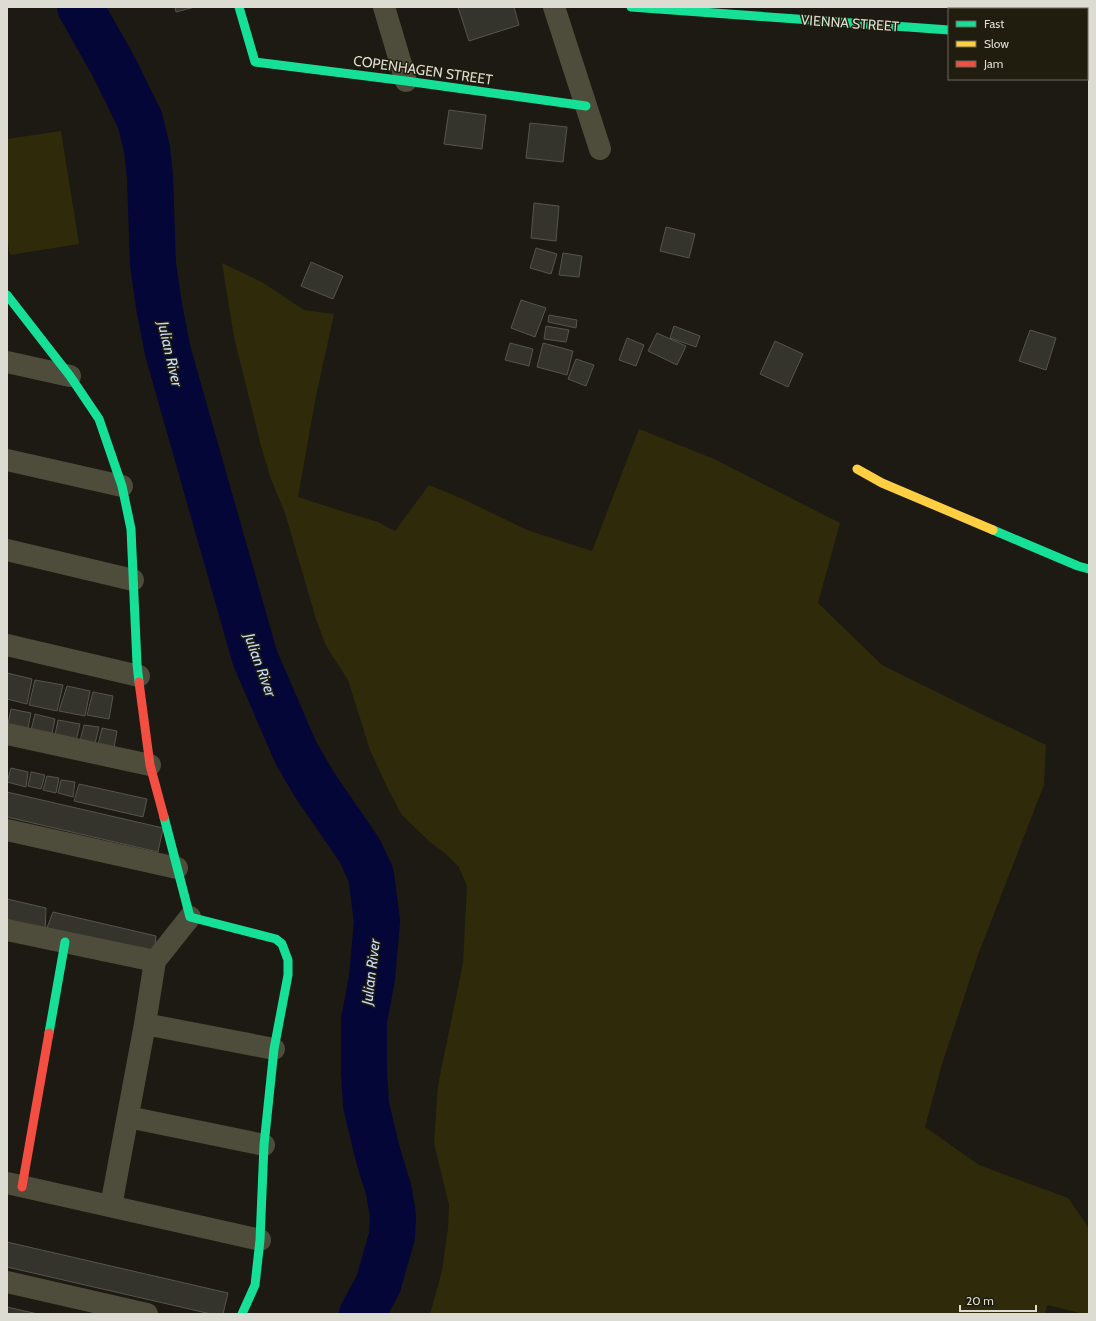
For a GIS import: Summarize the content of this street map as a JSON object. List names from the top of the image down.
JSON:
{
  "streets": {
    "street": ["VIENNA STREET", "COPENHAGEN STREET"]
  },
  "water": ["Julian River"],
  "legend": ["Fast", "Slow", "Jam"],
  "scale_bar": "20 m"
}
